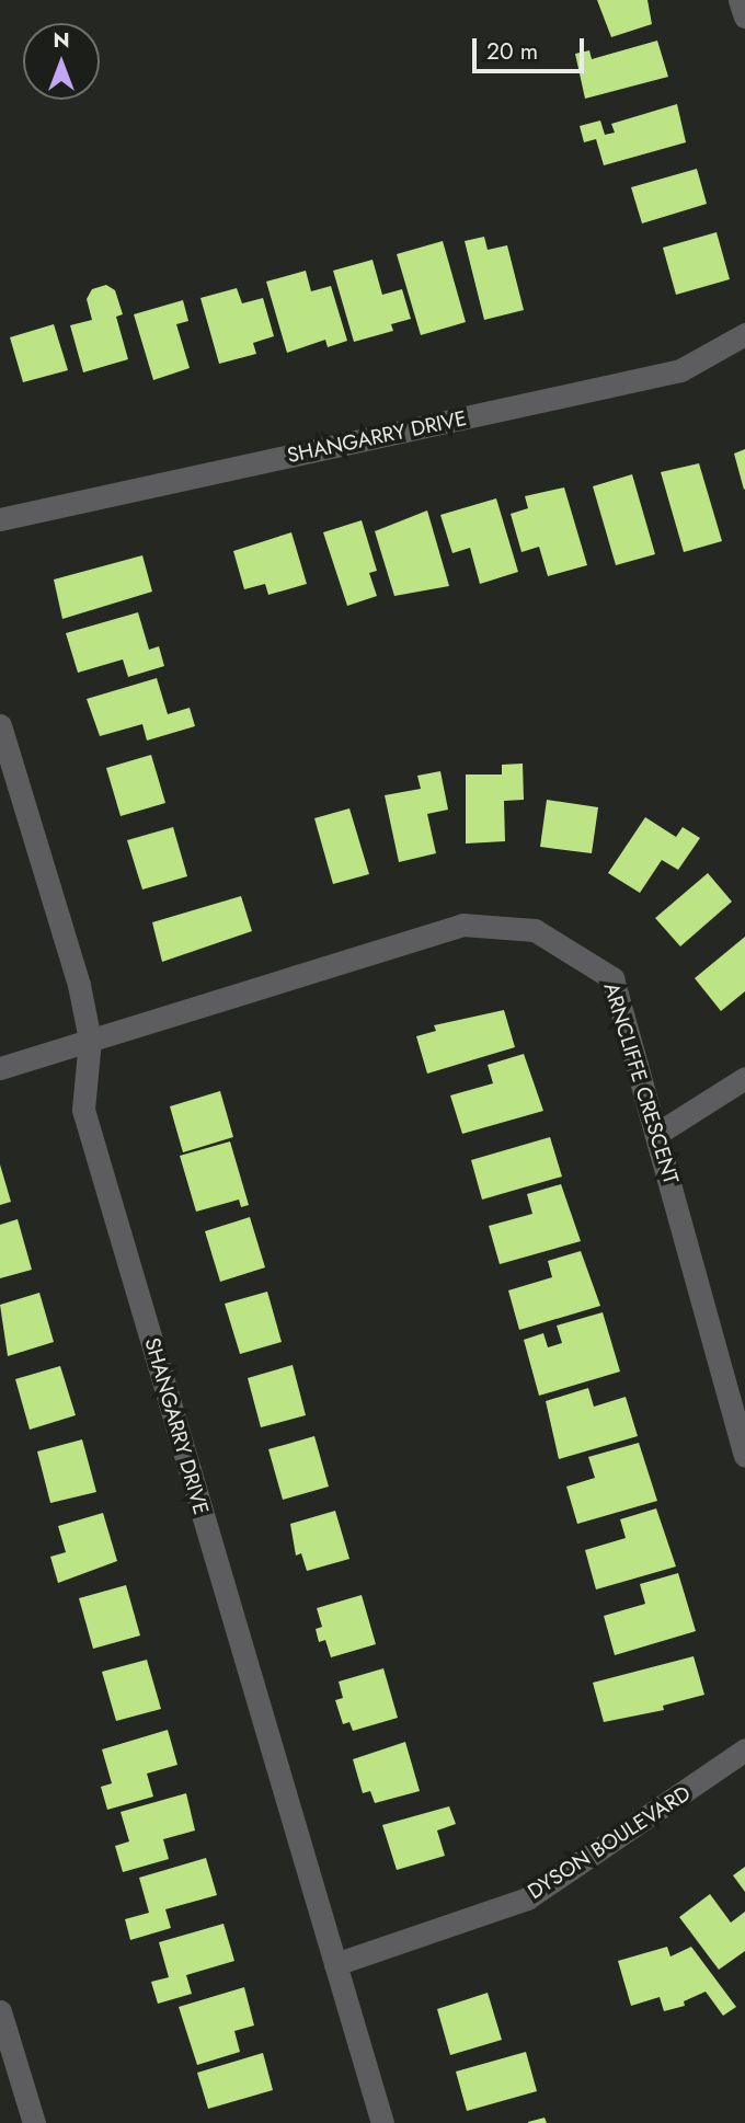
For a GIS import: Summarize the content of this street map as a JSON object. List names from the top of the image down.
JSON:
{
  "streets": {
    "street": ["SHANGARRY DRIVE", "ARNCLIFFE CRESCENT", "DYSON BOULEVARD"]
  },
  "crossings": [
    ["SHANGARRY DRIVE", "ARNCLIFFE CRESCENT"],
    ["SHANGARRY DRIVE", "DYSON BOULEVARD"]
  ],
  "scale_bar": "20 m",
  "north": "top"
}
